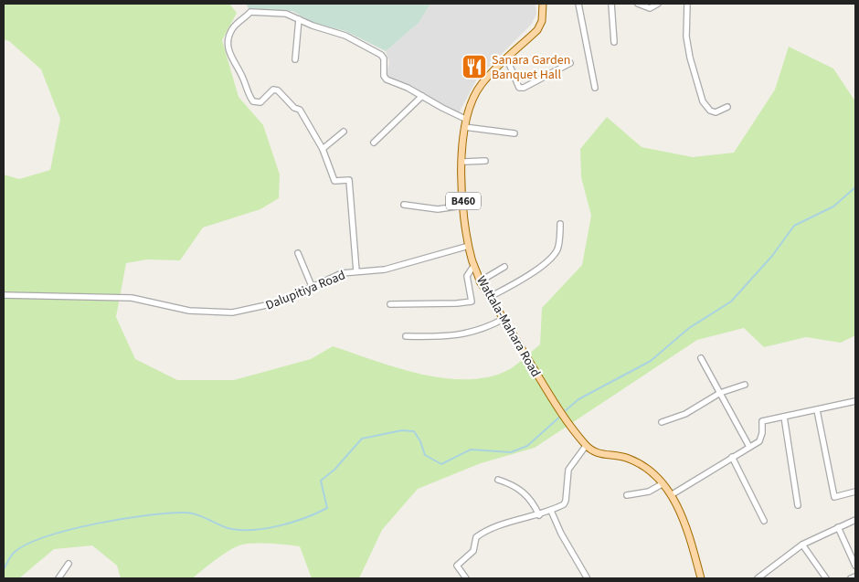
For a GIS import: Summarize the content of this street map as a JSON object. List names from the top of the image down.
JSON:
{
  "streets": {
    "main road": ["B460", "Wattala-Mahara Road"],
    "street": ["Dalupitiya Road"]
  },
  "crossings": [
    ["Dalupitiya Road", "Wattala-Mahara Road"]
  ],
  "places": {
    "restaurant": ["Sanara Garden Banquet Hall"]
  }
}
